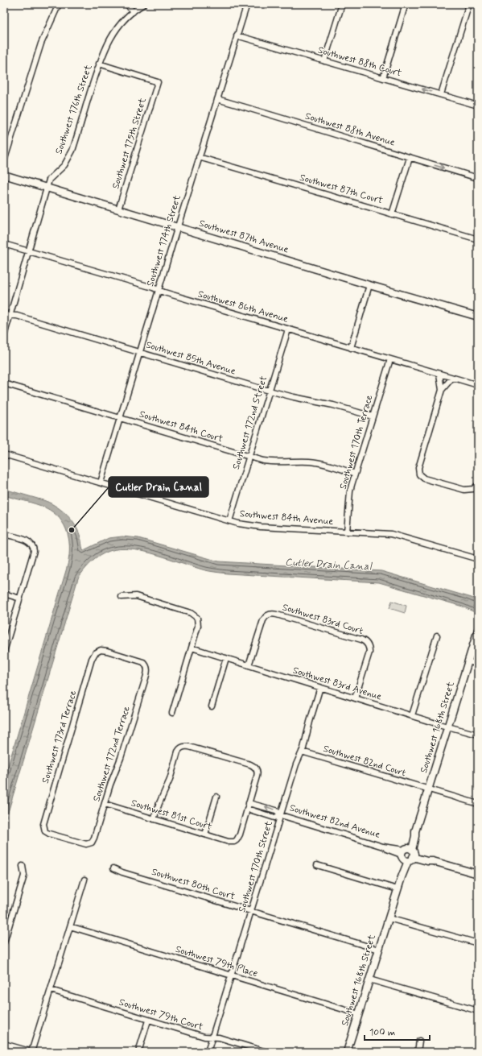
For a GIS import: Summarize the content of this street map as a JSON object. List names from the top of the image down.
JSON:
{
  "streets": {
    "street": [
      "Southwest 88th Court",
      "Southwest 176th Street",
      "Southwest 88th Avenue",
      "Southwest 175th Street",
      "Southwest 87th Court",
      "Southwest 87th Avenue",
      "Southwest 174th Street",
      "Southwest 86th Avenue",
      "Southwest 85th Avenue",
      "Southwest 172nd Street",
      "Southwest 84th Court",
      "Southwest 170th Terrace",
      "Southwest 84th Avenue",
      "Southwest 83rd Court",
      "Southwest 83rd Avenue",
      "Southwest 168th Street",
      "Southwest 173rd Terrace",
      "Southwest 172nd Terrace",
      "Southwest 82nd Court",
      "Southwest 81st Court",
      "Southwest 82nd Avenue",
      "Southwest 170th Street",
      "Southwest 80th Court",
      "Southwest 79th Place",
      "Southwest 79th Court"
    ]
  },
  "crossings": [
    ["Southwest 88th Court", "Southwest 174th Street"],
    ["Southwest 176th Street", "Southwest 175th Street"],
    ["Southwest 176th Street", "Southwest 87th Avenue"],
    ["Southwest 176th Street", "Southwest 86th Avenue"],
    ["Southwest 176th Street", "Southwest 85th Avenue"],
    ["Southwest 88th Avenue", "Southwest 174th Street"],
    ["Southwest 175th Street", "Southwest 87th Avenue"],
    ["Southwest 87th Court", "Southwest 174th Street"],
    ["Southwest 87th Avenue", "Southwest 174th Street"],
    ["Southwest 174th Street", "Southwest 86th Avenue"],
    ["Southwest 174th Street", "Southwest 85th Avenue"],
    ["Southwest 174th Street", "Southwest 84th Court"],
    ["Southwest 174th Street", "Southwest 84th Avenue"],
    ["Southwest 86th Avenue", "Southwest 172nd Street"],
    ["Southwest 86th Avenue", "Southwest 170th Terrace"],
    ["Southwest 85th Avenue", "Southwest 172nd Street"],
    ["Southwest 85th Avenue", "Southwest 170th Terrace"],
    ["Southwest 172nd Street", "Southwest 84th Court"],
    ["Southwest 172nd Street", "Southwest 84th Avenue"],
    ["Southwest 84th Court", "Southwest 170th Terrace"],
    ["Southwest 170th Terrace", "Southwest 84th Avenue"],
    ["Southwest 83rd Court", "Southwest 83rd Avenue"],
    ["Southwest 83rd Avenue", "Southwest 168th Street"],
    ["Southwest 83rd Avenue", "Southwest 170th Street"],
    ["Southwest 168th Street", "Southwest 82nd Court"],
    ["Southwest 168th Street", "Southwest 82nd Avenue"],
    ["Southwest 168th Street", "Southwest 80th Court"],
    ["Southwest 168th Street", "Southwest 79th Place"],
    ["Southwest 173rd Terrace", "Southwest 172nd Terrace"],
    ["Southwest 172nd Terrace", "Southwest 81st Court"],
    ["Southwest 82nd Court", "Southwest 170th Street"],
    ["Southwest 81st Court", "Southwest 82nd Avenue"],
    ["Southwest 82nd Avenue", "Southwest 170th Street"],
    ["Southwest 170th Street", "Southwest 80th Court"],
    ["Southwest 170th Street", "Southwest 79th Place"],
    ["Southwest 170th Street", "Southwest 79th Court"]
  ],
  "water": ["Cutler Drain Canal"],
  "places": ["Cutler Drain Canal"],
  "scale_bar": "100 m"
}
